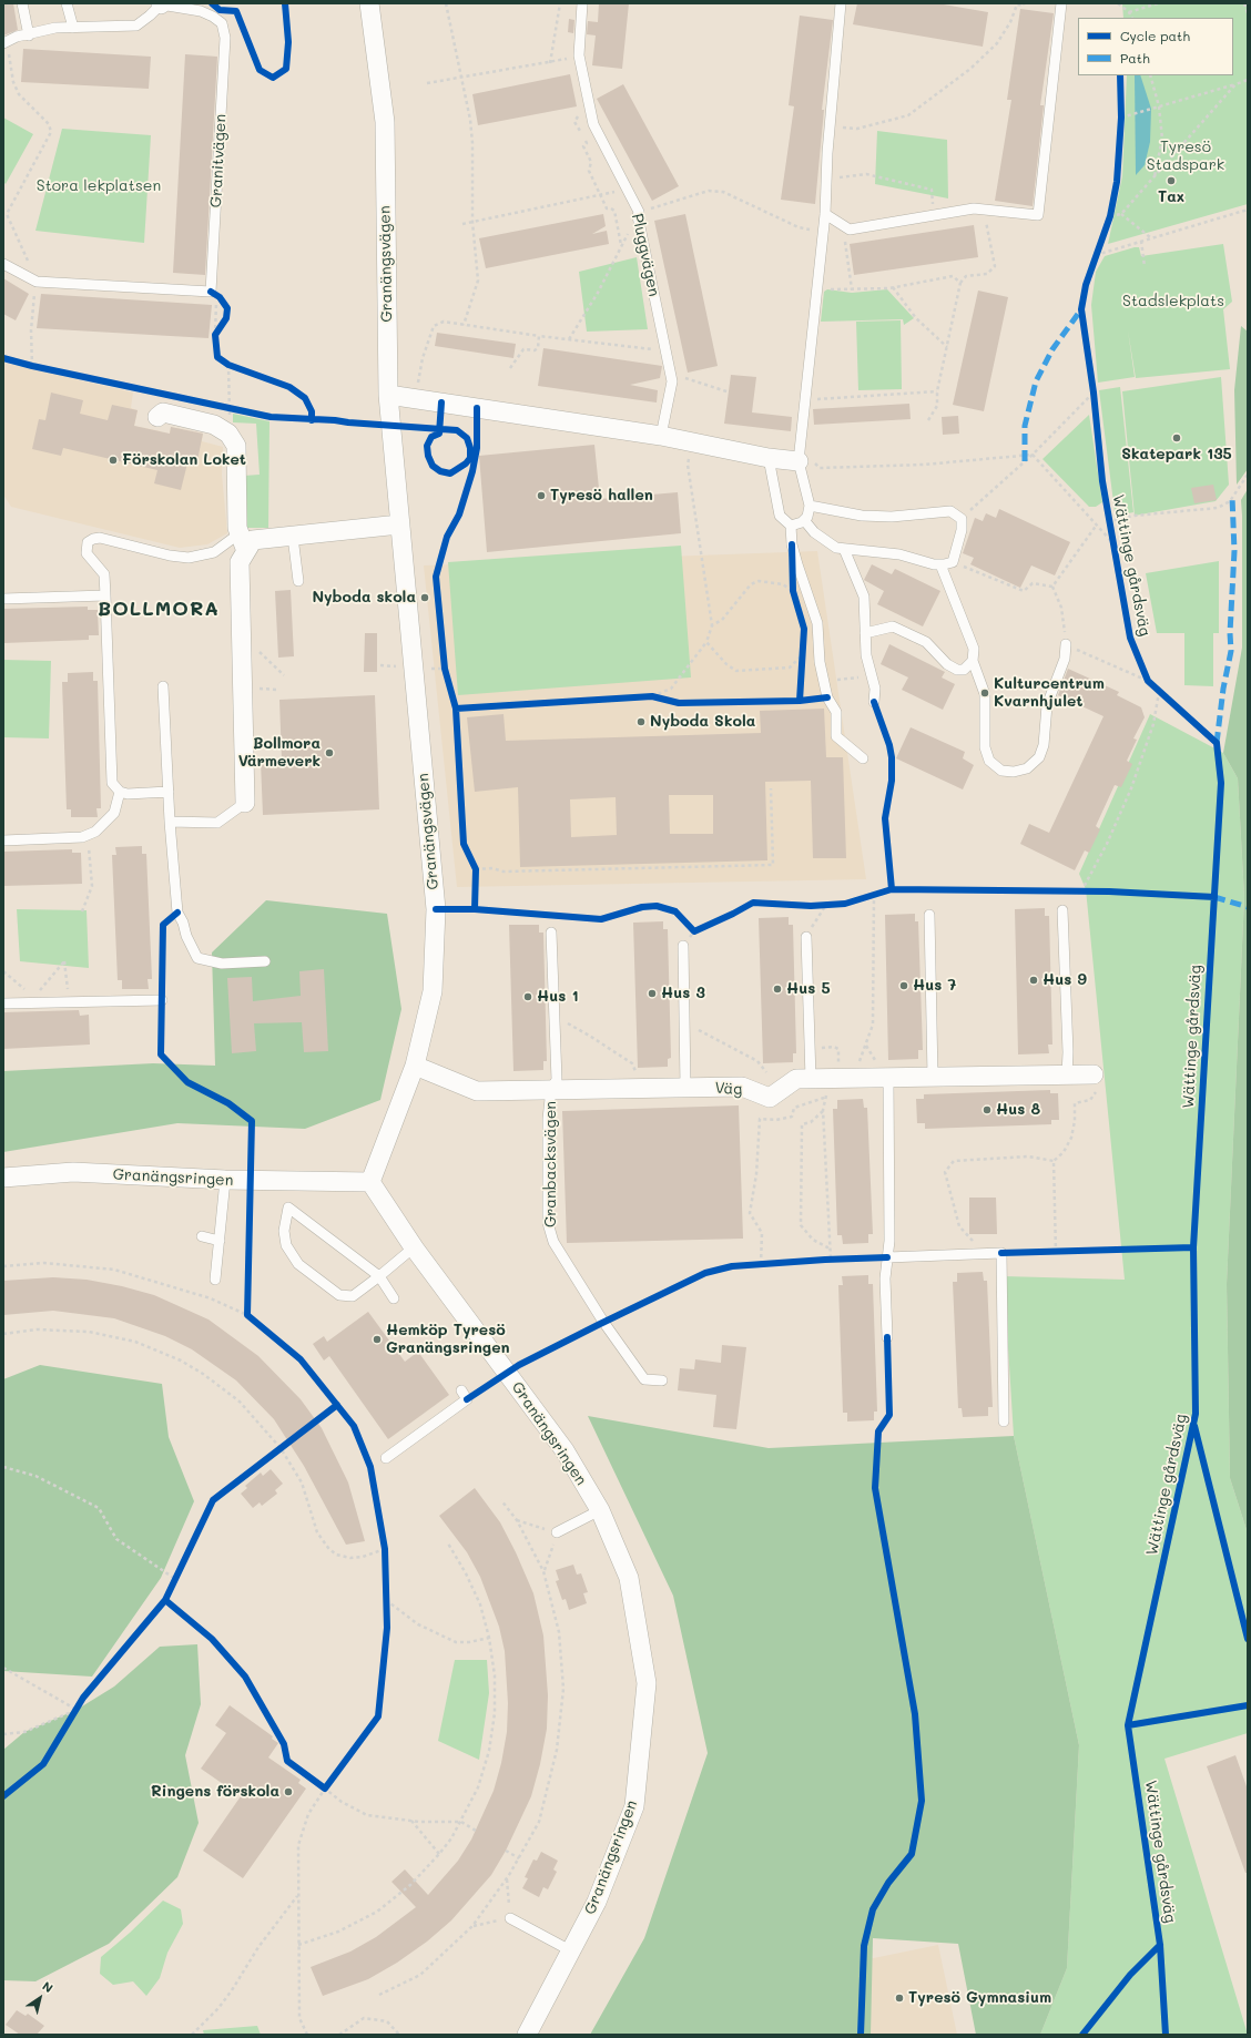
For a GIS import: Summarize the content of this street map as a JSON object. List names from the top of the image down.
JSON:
{
  "streets": {
    "street": ["Granängsvägen", "Väg", "Granängsringen"],
    "lane": ["Granitvägen", "Pluggvägen", "Granbacksvägen"],
    "cycle path": ["Wättinge gårdsväg"]
  },
  "crossings": [
    ["Granängsvägen", "Väg"],
    ["Granängsvägen", "Granängsringen"],
    ["Väg", "Granbacksvägen"]
  ],
  "districts": ["BOLLMORA"],
  "parks": ["Tyresö Stadspark", "Stora lekplatsen", "Stadslekplats"],
  "places": [
    "Tax",
    "Skatepark 135",
    "Förskolan Loket",
    "Tyresö hallen",
    "Nyboda skola",
    "Kulturcentrum Kvarnhjulet",
    "Nyboda Skola",
    "Bollmora Värmeverk",
    "Hus 9",
    "Hus 7",
    "Hus 5",
    "Hus 3",
    "Hus 1",
    "Hus 8",
    "Hemköp Tyresö Granängsringen",
    "Ringens förskola",
    "Tyresö Gymnasium"
  ],
  "legend": ["Cycle path", "Path"],
  "north": "top right"
}
